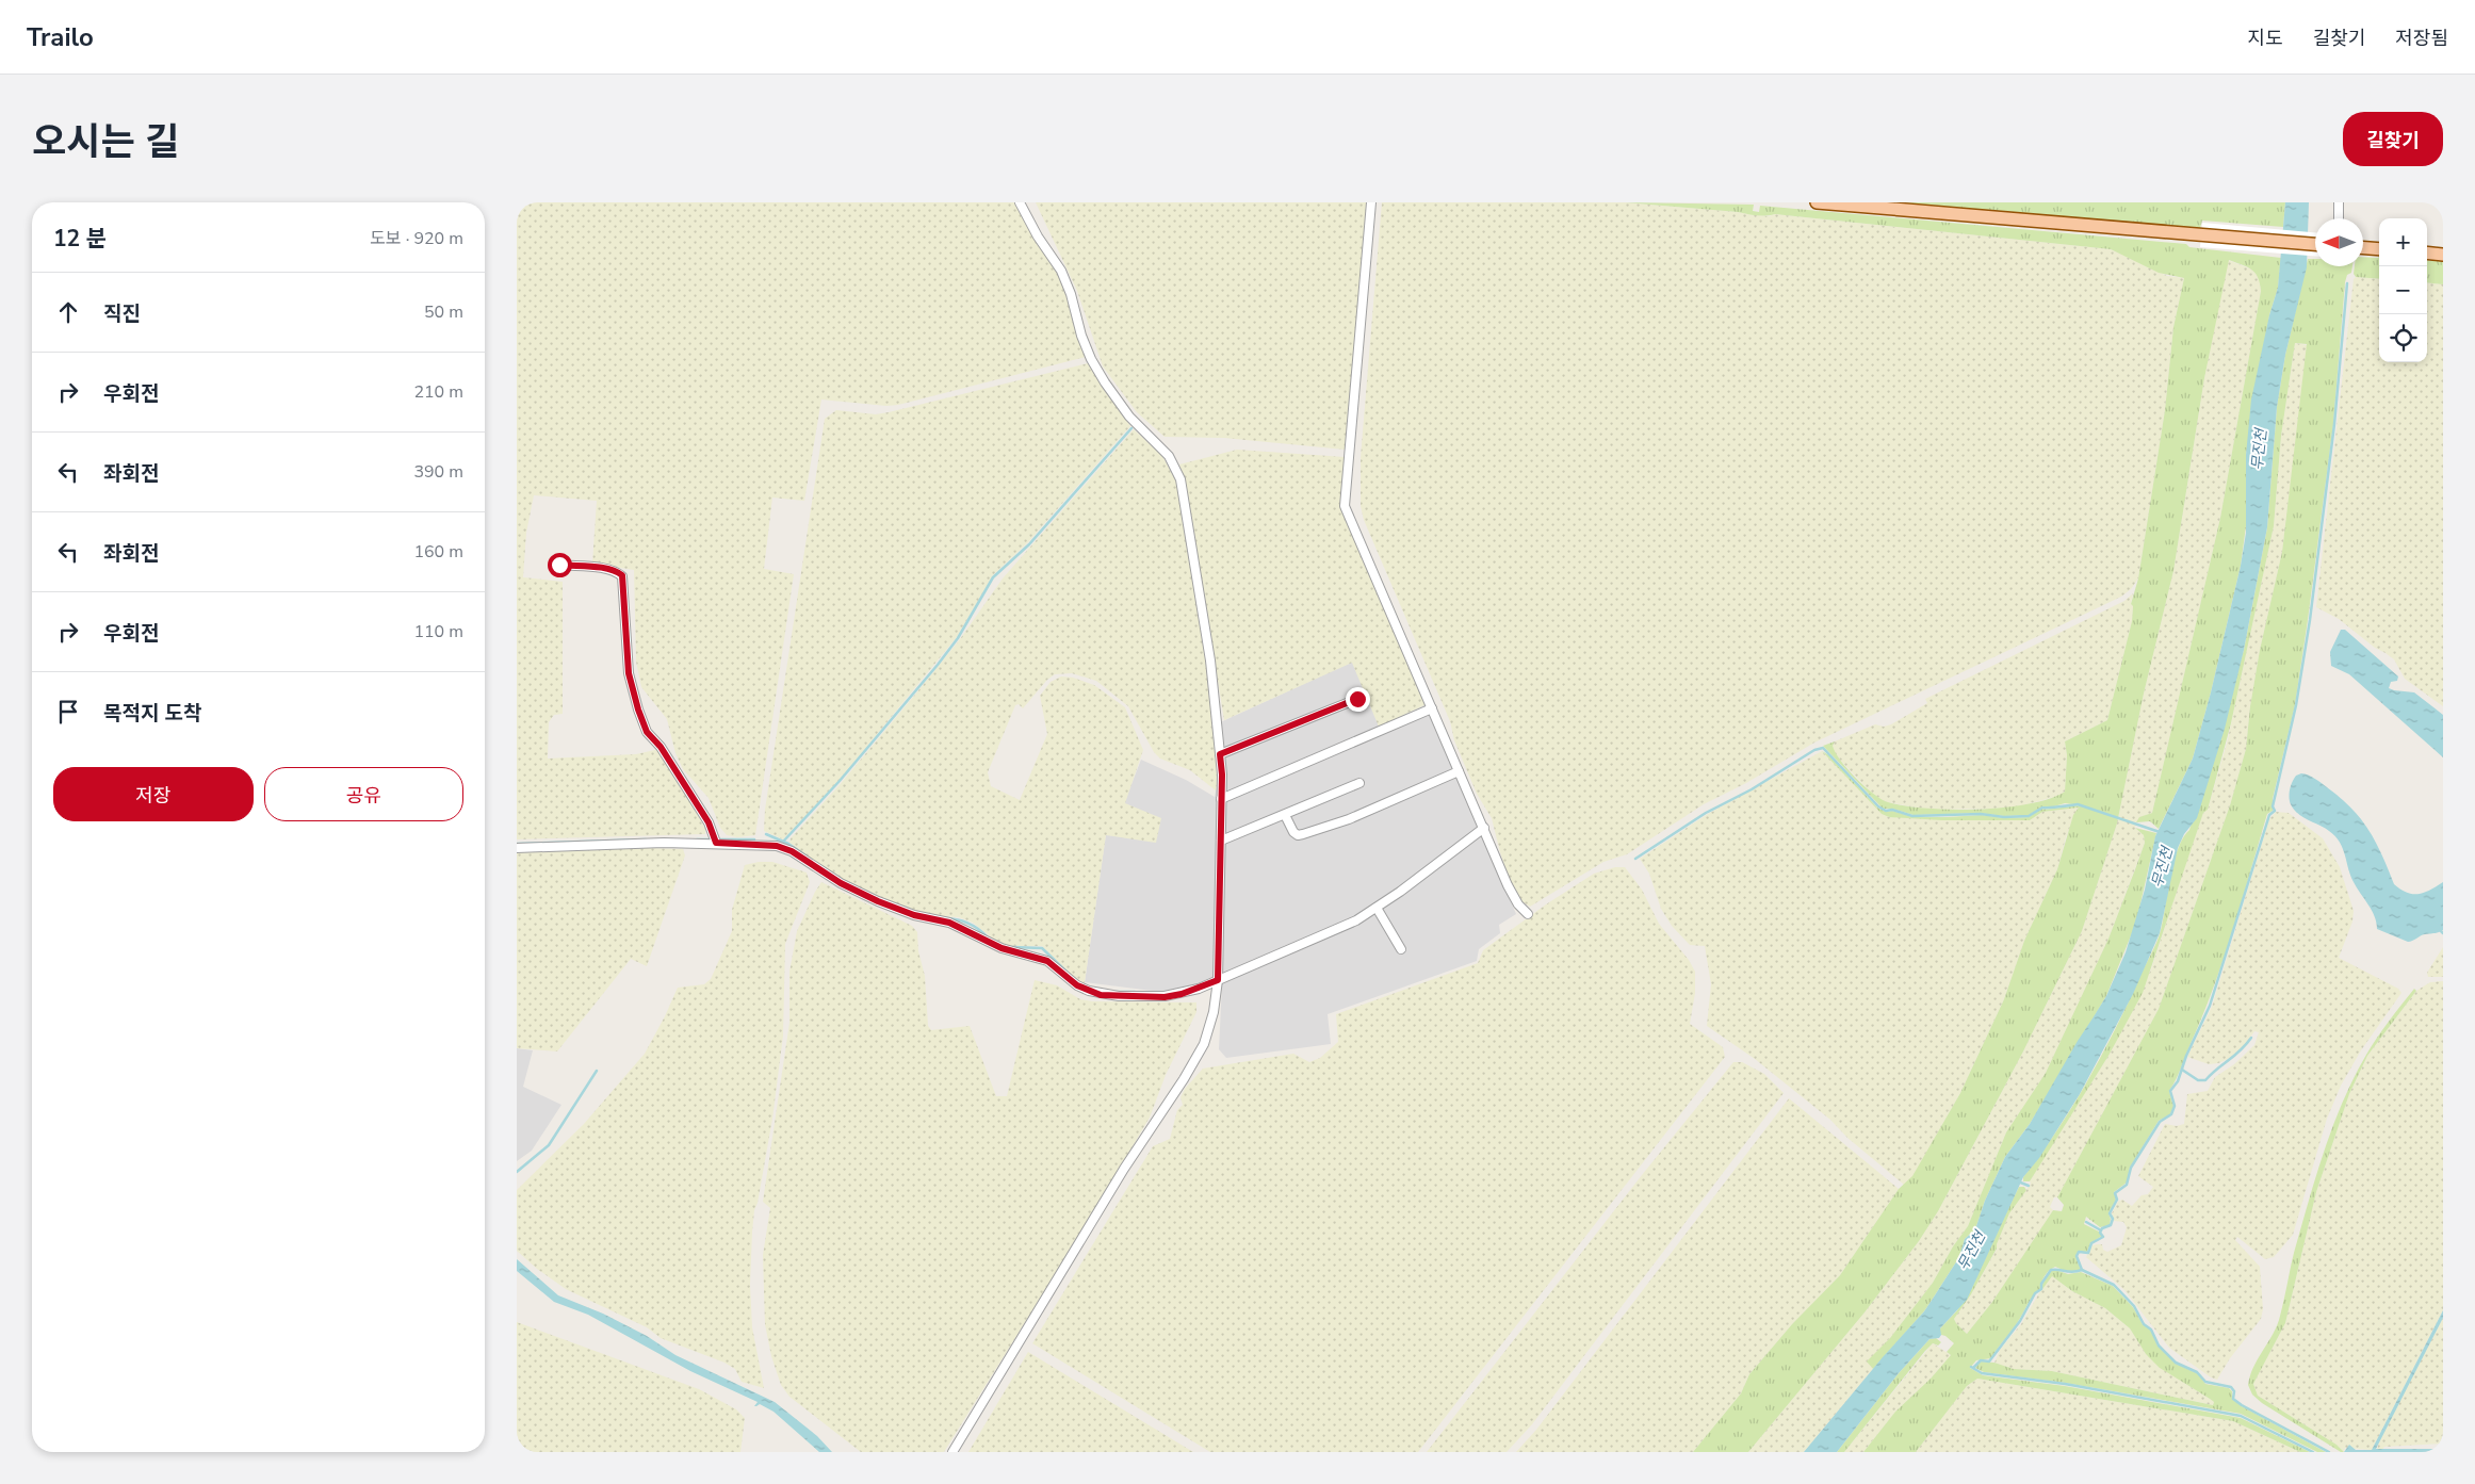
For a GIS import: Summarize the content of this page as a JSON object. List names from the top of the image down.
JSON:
{
  "water": ["무진천"],
  "north": "left",
  "page": {
    "header": "Trailo",
    "nav": ["지도", "길찾기", "저장됨"],
    "title": "오시는 길",
    "buttons": [
      "길찾기",
      ["저장", "공유"]
    ],
    "heading": ["12 분", "도보 · 920 m"],
    "map_buttons": ["+", "−"],
    "list": [
      ["직진", "50 m"],
      ["우회전", "210 m"],
      ["좌회전", "390 m"],
      ["좌회전", "160 m"],
      ["우회전", "110 m"],
      "목적지 도착"
    ]
  }
}
